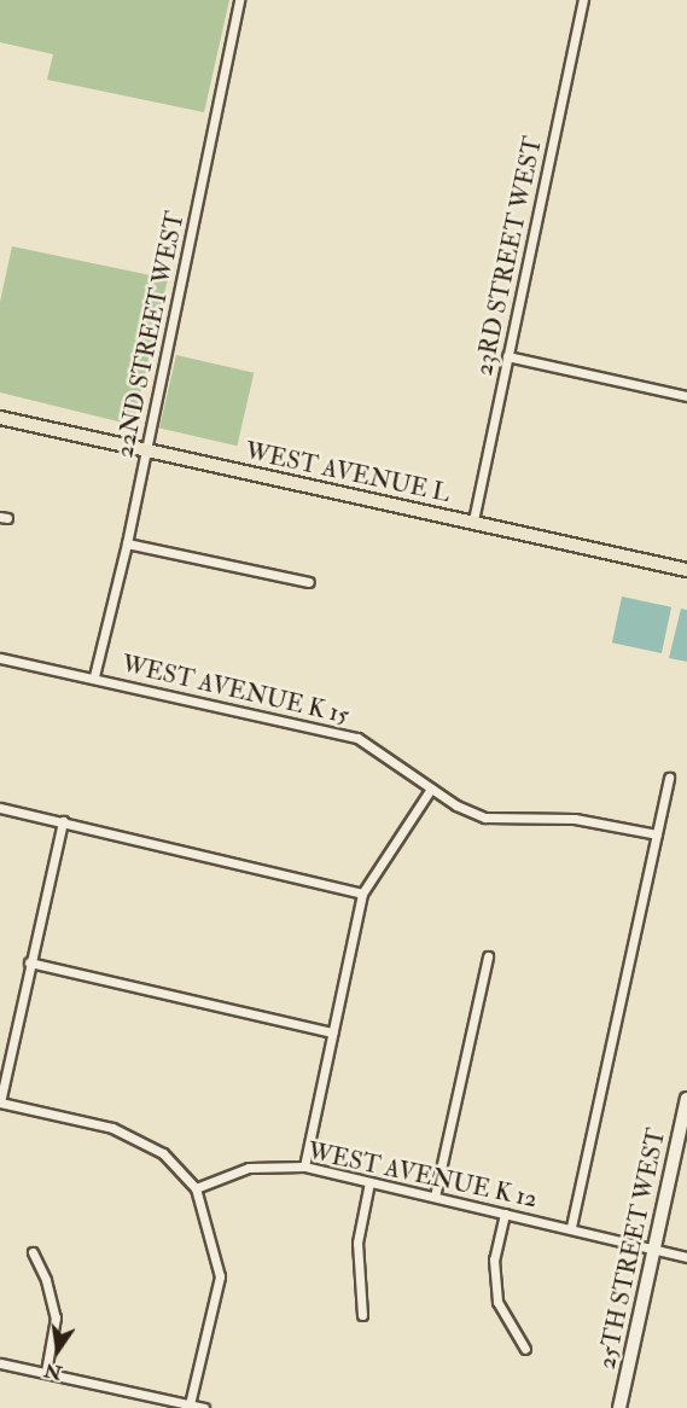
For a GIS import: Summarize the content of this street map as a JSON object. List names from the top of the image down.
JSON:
{
  "streets": {
    "main road": ["WEST AVENUE L"],
    "street": [
      "23RD STREET WEST",
      "22ND STREET WEST",
      "WEST AVENUE K 15",
      "WEST AVENUE K 12",
      "25TH STREET WEST"
    ]
  },
  "crossings": [
    ["23RD STREET WEST", "WEST AVENUE L"],
    ["22ND STREET WEST", "WEST AVENUE L"],
    ["22ND STREET WEST", "WEST AVENUE K 15"],
    ["WEST AVENUE K 12", "25TH STREET WEST"]
  ],
  "north": "bottom"
}
